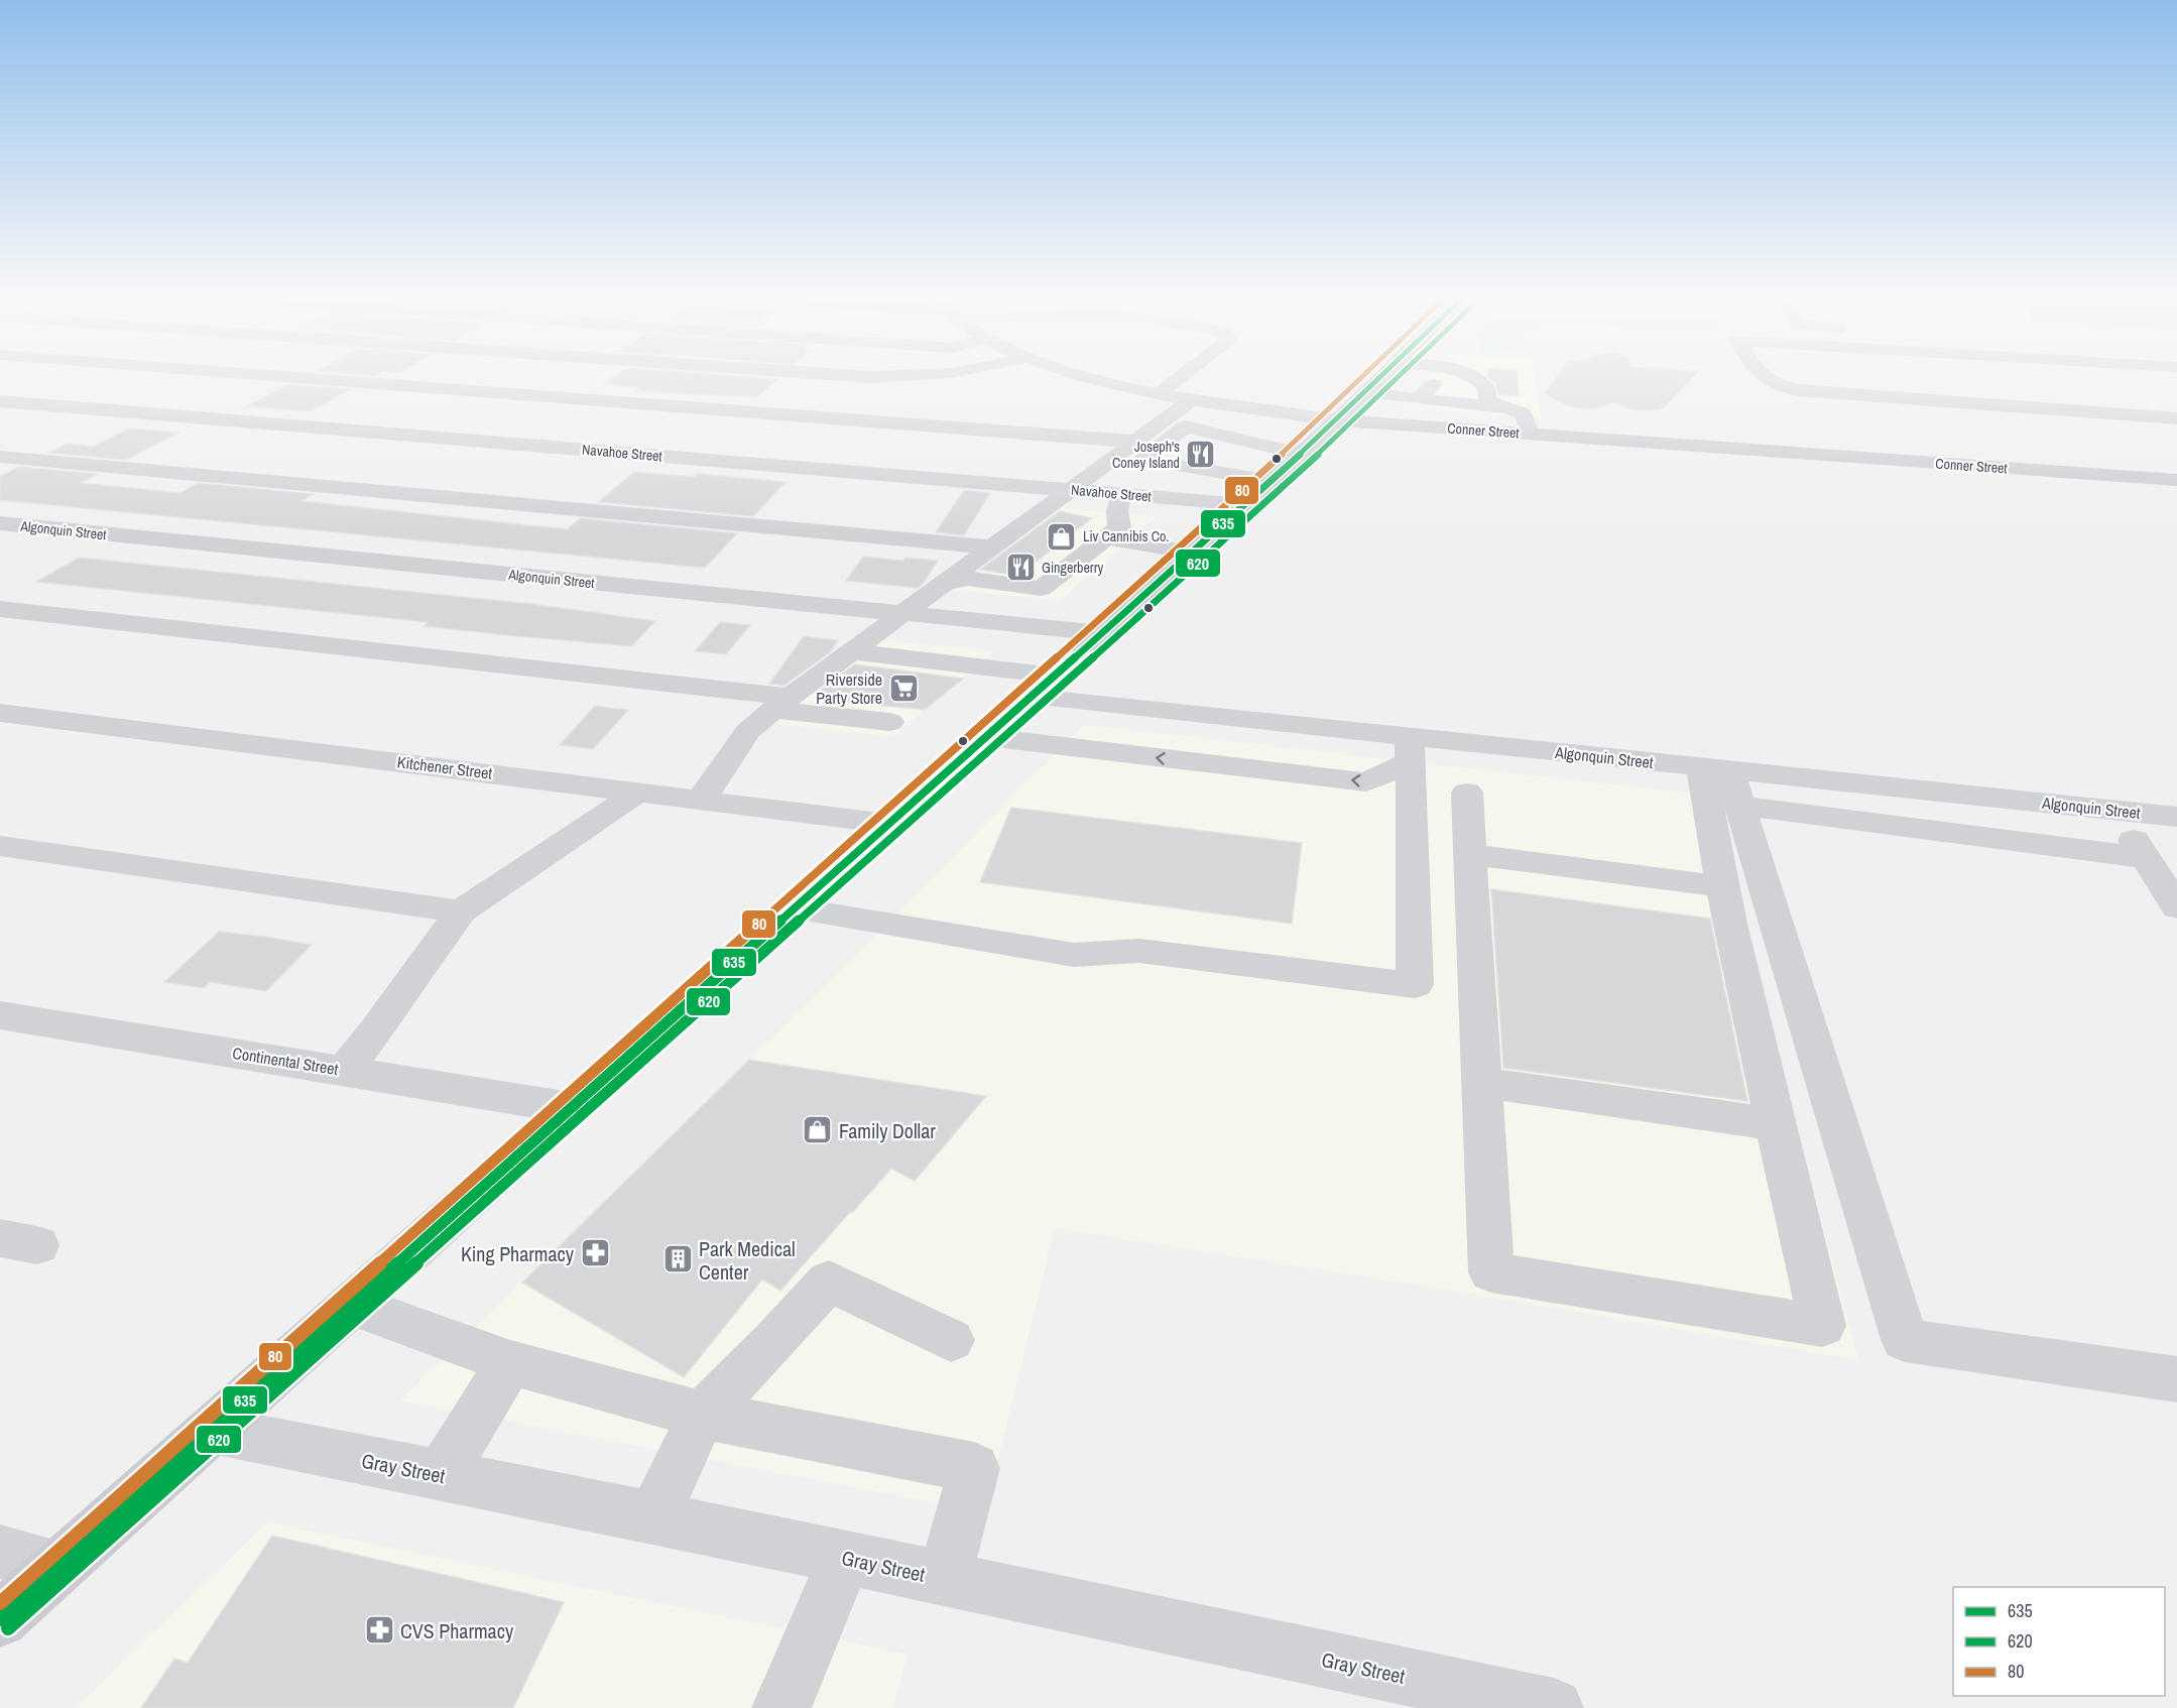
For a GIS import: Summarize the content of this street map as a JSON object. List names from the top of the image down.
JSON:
{
  "streets": {
    "main road": ["Conner Street"],
    "street": [
      "Navahoe Street",
      "Algonquin Street",
      "Kitchener Street",
      "Continental Street",
      "Gray Street"
    ]
  },
  "places": {
    "restaurant": ["Joseph's Coney Island", "Gingerberry"],
    "shop": ["Liv Cannibis Co.", "Family Dollar"],
    "supermarket": ["Riverside Party Store"],
    "pharmacy": ["King Pharmacy", "CVS Pharmacy"],
    "building": ["Park Medical Center"]
  },
  "lines": ["transit line 635", "transit line 620", "transit line 80"],
  "legend": ["635", "620", "80"]
}
